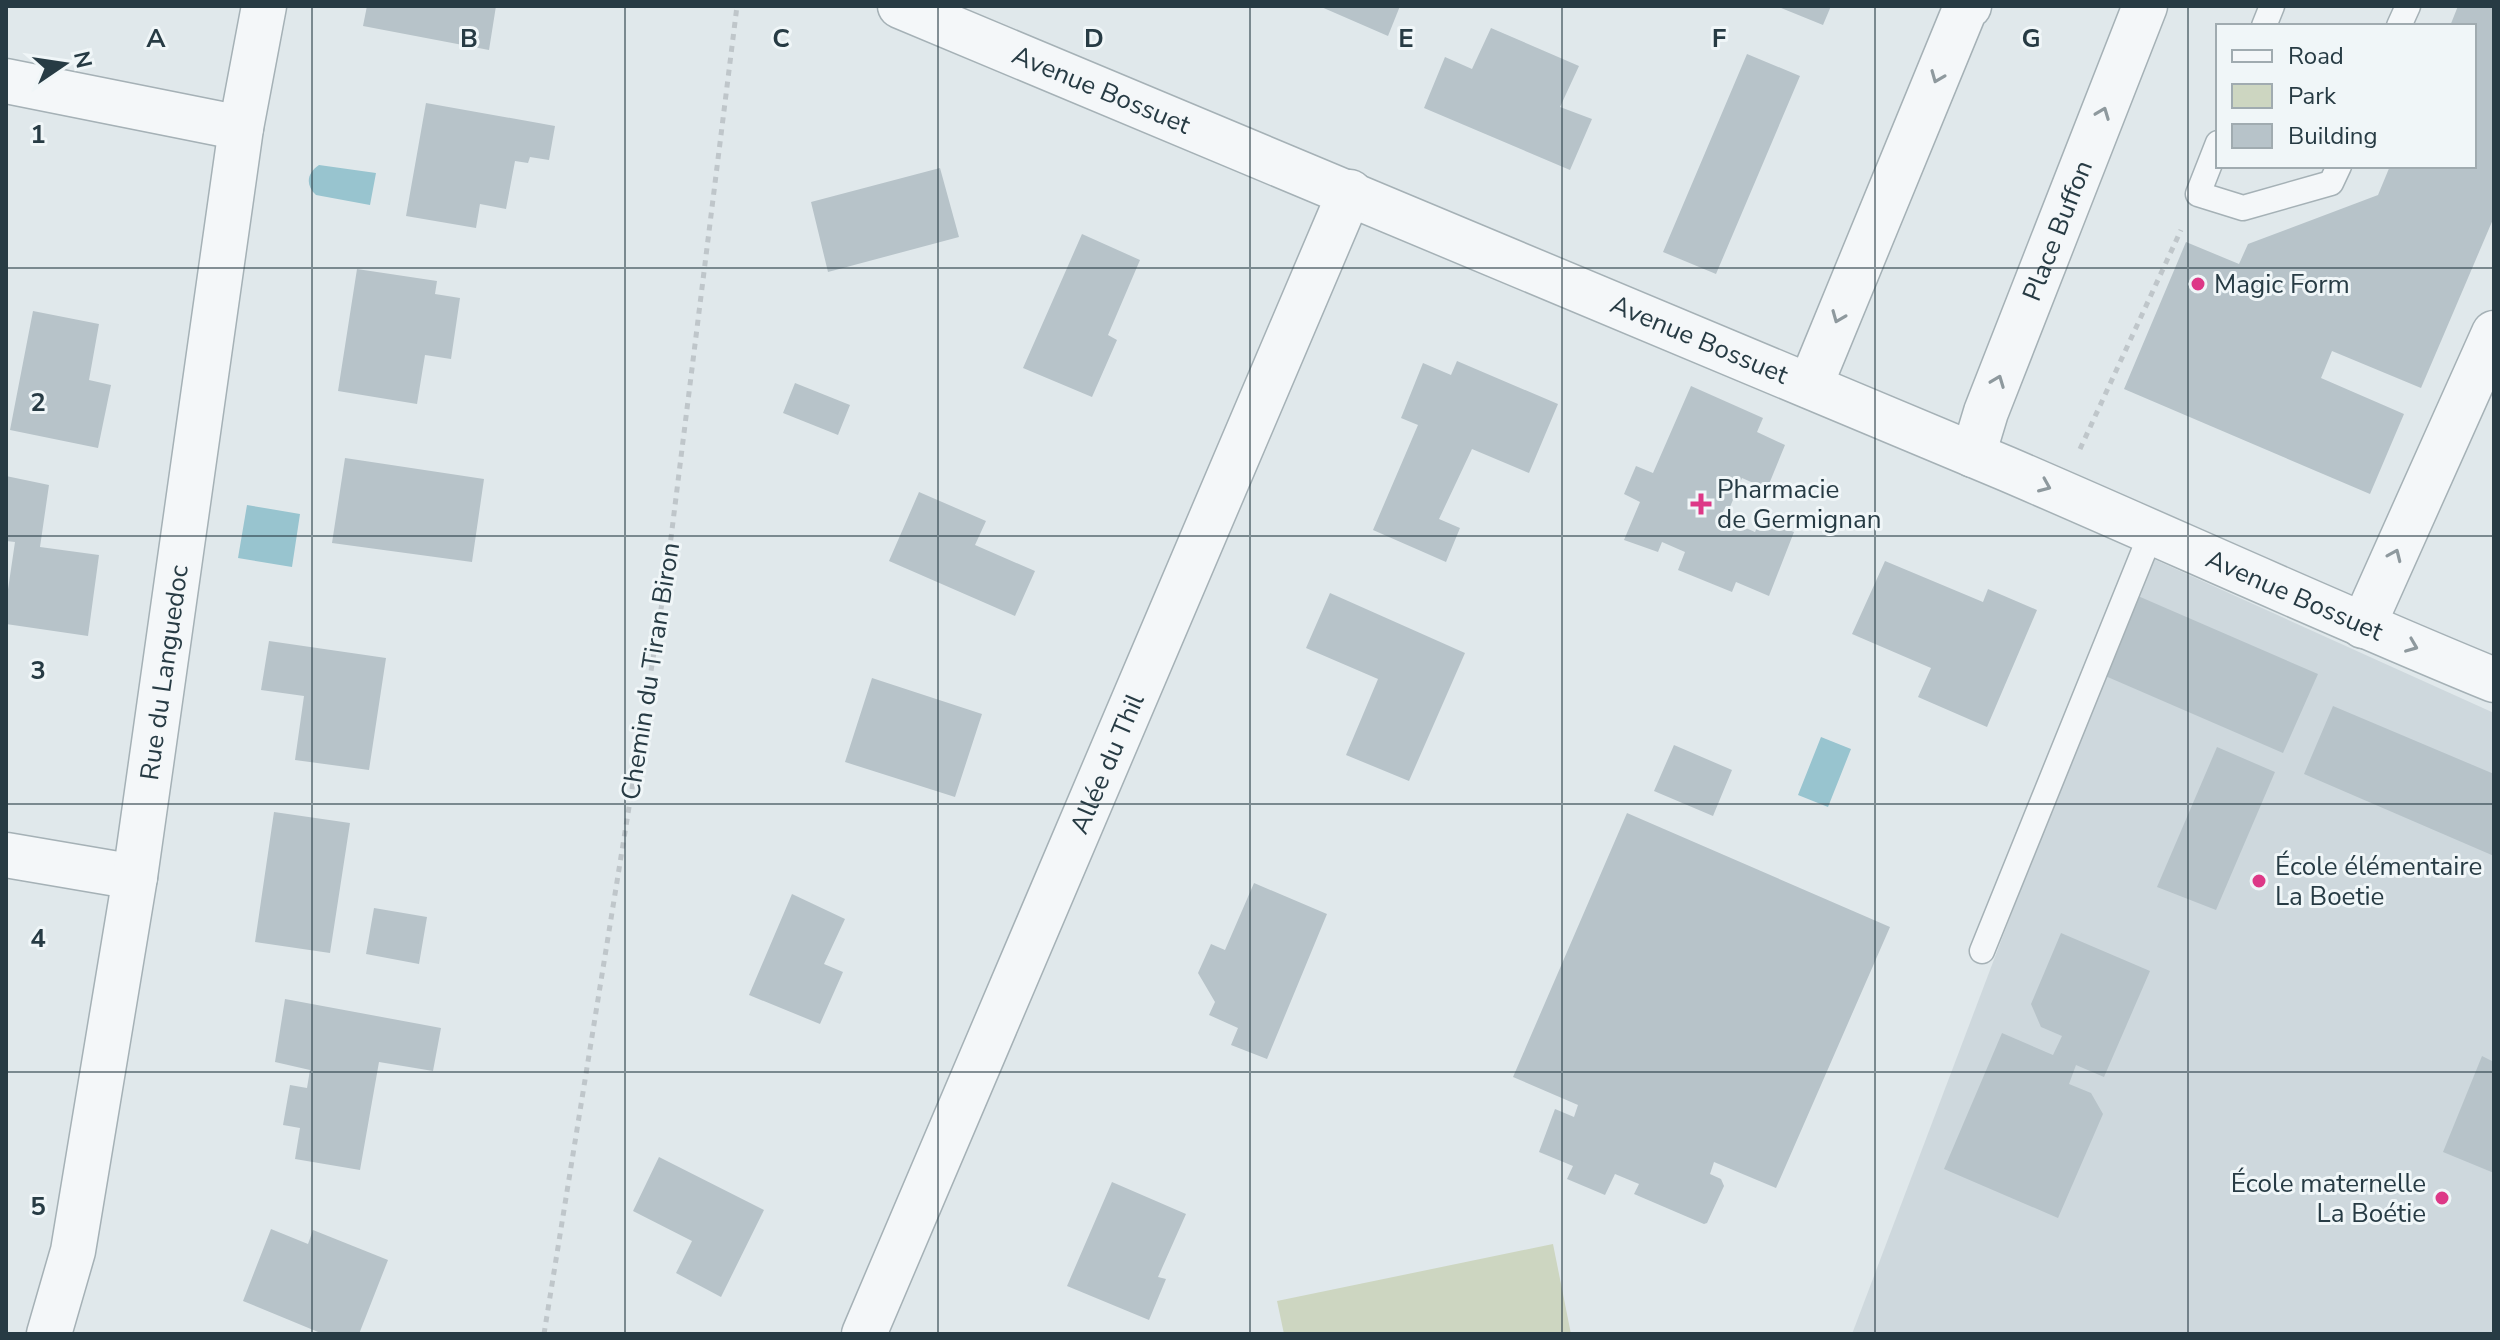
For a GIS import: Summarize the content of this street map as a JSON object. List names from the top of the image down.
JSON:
{
  "streets": {
    "street": [
      "Avenue Bossuet",
      "Place Buffon",
      "Rue du Languedoc",
      "Allée du Thil"
    ],
    "path": ["Chemin du Tiran Biron"]
  },
  "crossings": [
    ["Avenue Bossuet", "Place Buffon"],
    ["Avenue Bossuet", "Allée du Thil"]
  ],
  "places": {
    "other": ["Magic Form", "École élémentaire La Boetie", "École maternelle La Boétie"],
    "health": ["Pharmacie de Germignan"]
  },
  "legend": ["Road", "Park", "Building"],
  "north": "right",
  "grid": {
    "columns": [
      "A",
      "B",
      "C",
      "D",
      "E",
      "F",
      "G"
    ],
    "rows": [
      "1",
      "2",
      "3",
      "4",
      "5"
    ]
  }
}
